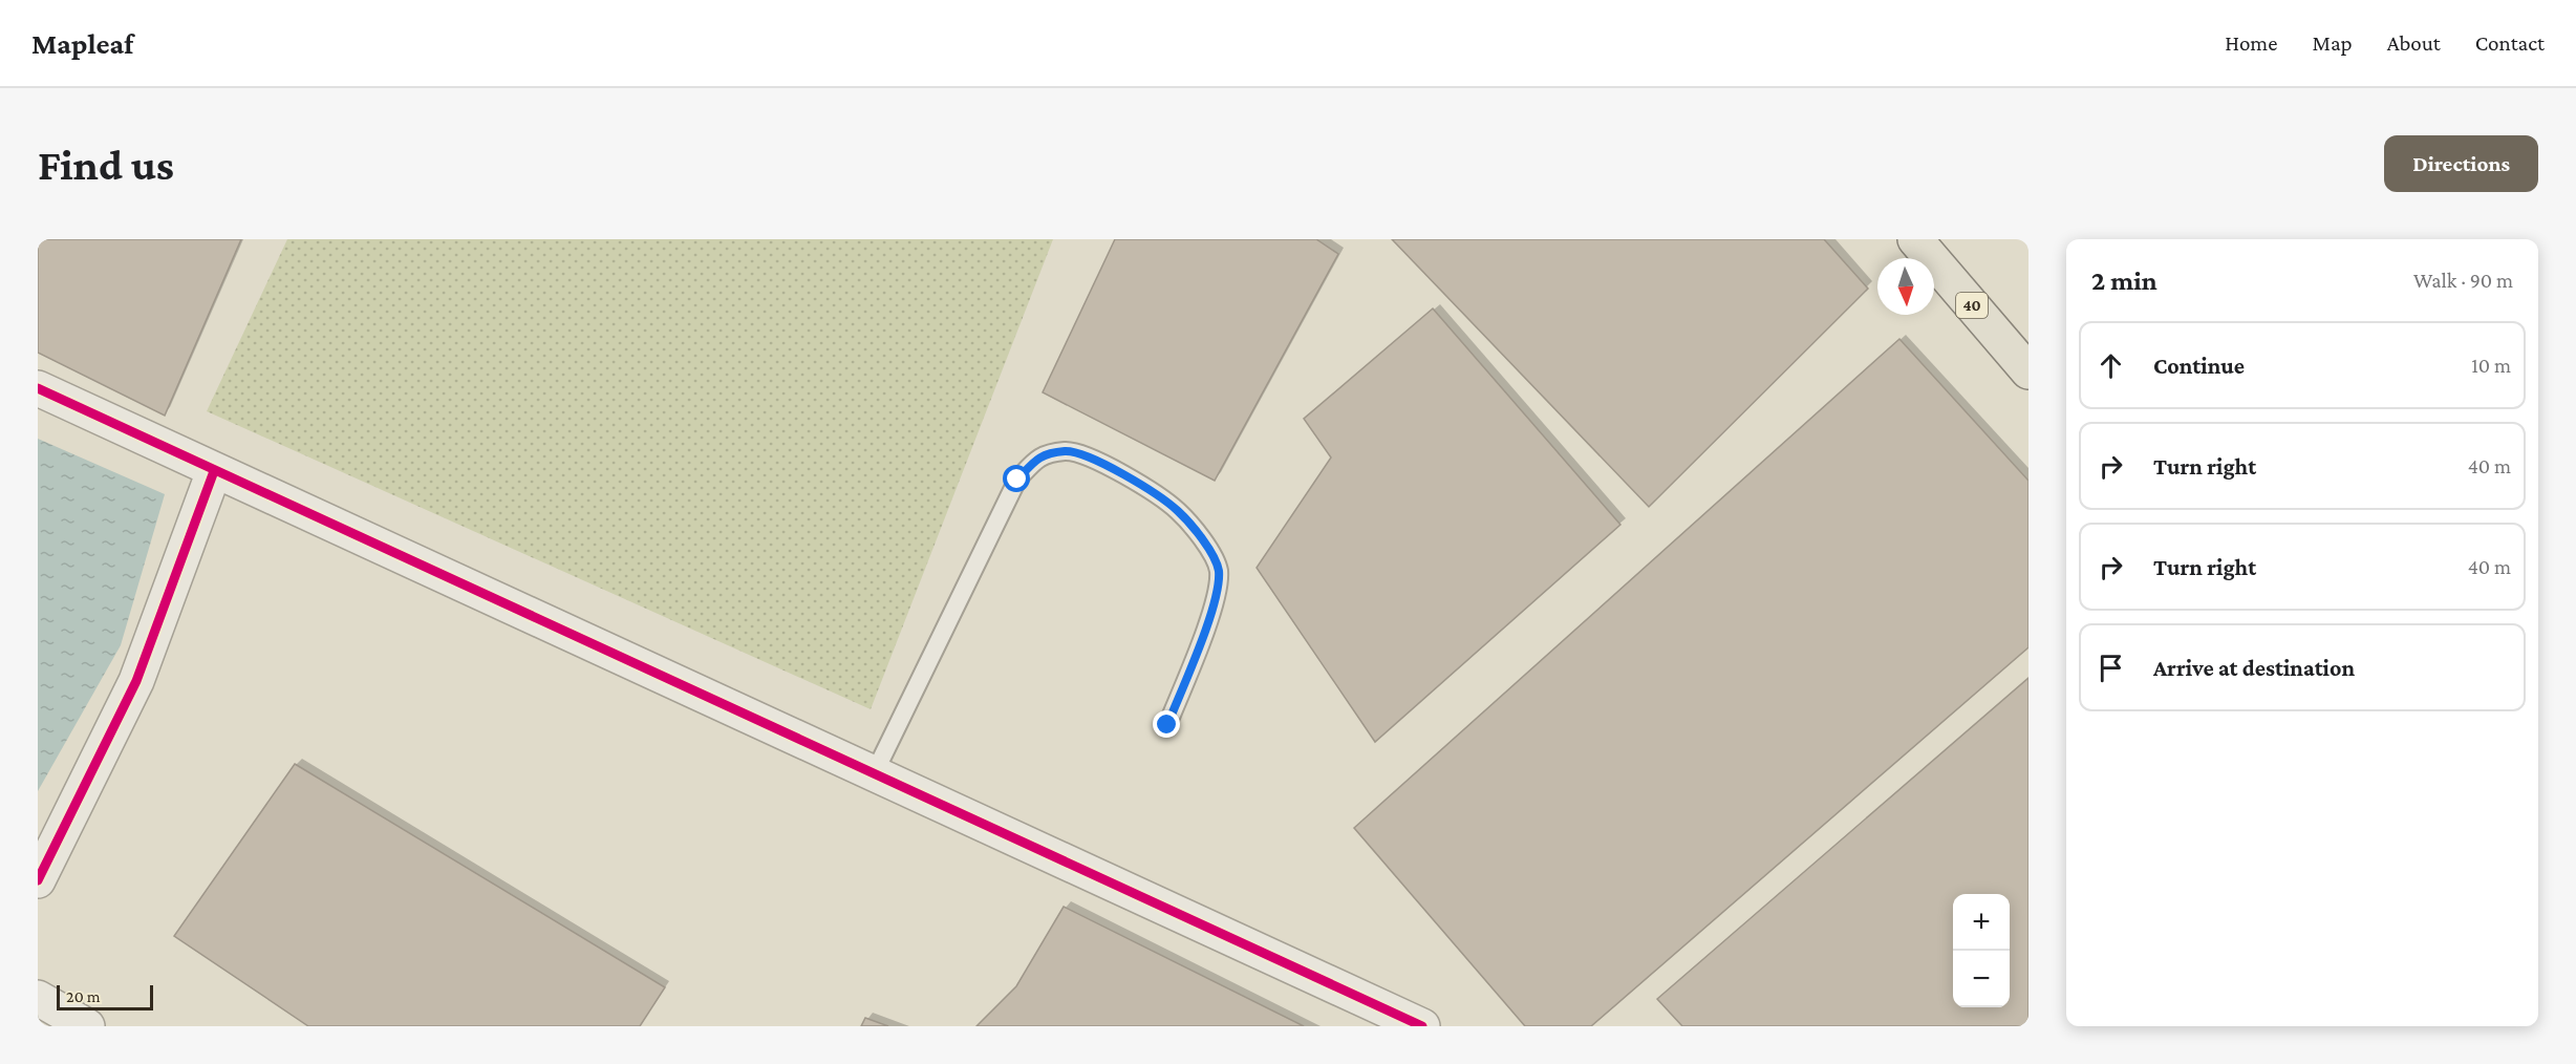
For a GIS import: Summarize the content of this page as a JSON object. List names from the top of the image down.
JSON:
{
  "streets": {
    "main road": ["40"]
  },
  "scale_bar": "20 m",
  "north": "bottom",
  "page": {
    "header": "Mapleaf",
    "nav": [
      "Home",
      "Map",
      "About",
      "Contact"
    ],
    "buttons": "Directions",
    "title": "Find us",
    "heading": ["2 min", "Walk · 90 m"],
    "list": [
      ["Continue", "10 m"],
      ["Turn right", "40 m"],
      ["Turn right", "40 m"],
      "Arrive at destination"
    ],
    "map_buttons": ["+", "−"],
    "scale": "20 m"
  }
}
